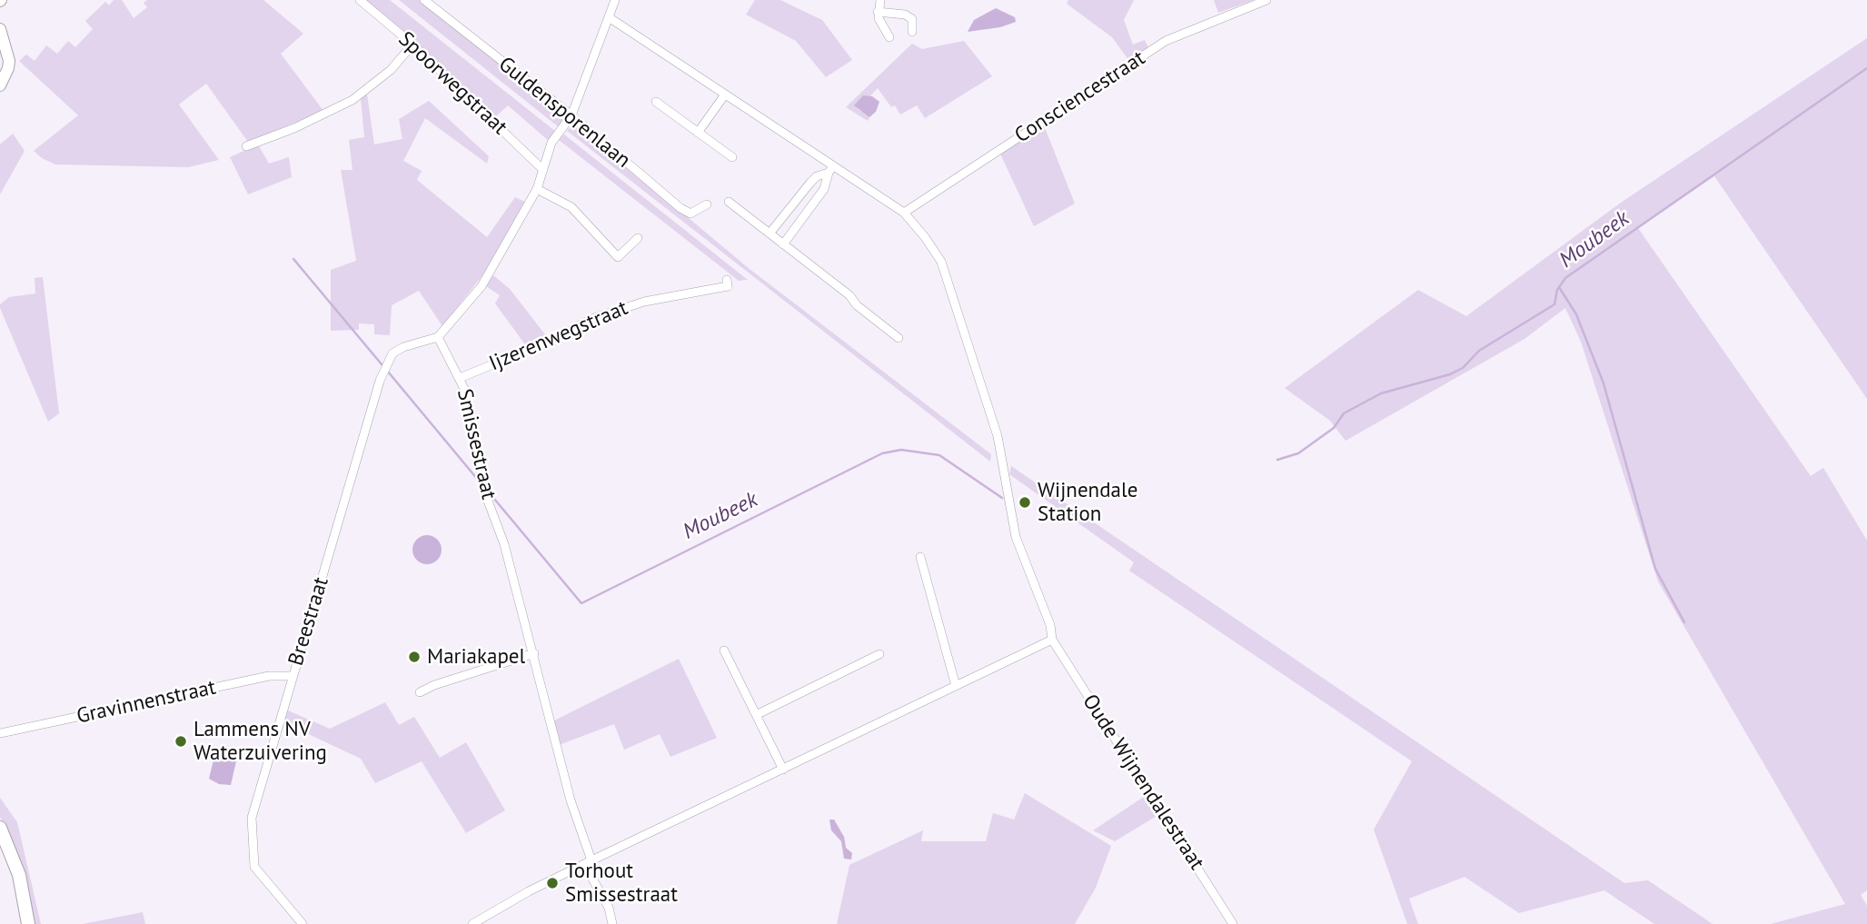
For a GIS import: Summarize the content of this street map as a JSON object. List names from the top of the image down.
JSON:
{
  "streets": {
    "street": [
      "Spoorwegstraat",
      "Consciencestraat",
      "Guldensporenlaan",
      "Ijzerenwegstraat",
      "Smissestraat",
      "Breestraat",
      "Gravinnenstraat",
      "Oude Wijnendalestraat"
    ]
  },
  "crossings": [
    ["Consciencestraat", "Oude Wijnendalestraat"],
    ["Ijzerenwegstraat", "Smissestraat"],
    ["Smissestraat", "Breestraat"],
    ["Breestraat", "Gravinnenstraat"]
  ],
  "water": ["Moubeek"],
  "places": [
    "Wijnendale Station",
    "Mariakapel",
    "Lammens NV Waterzuivering",
    "Torhout Smissestraat"
  ]
}
